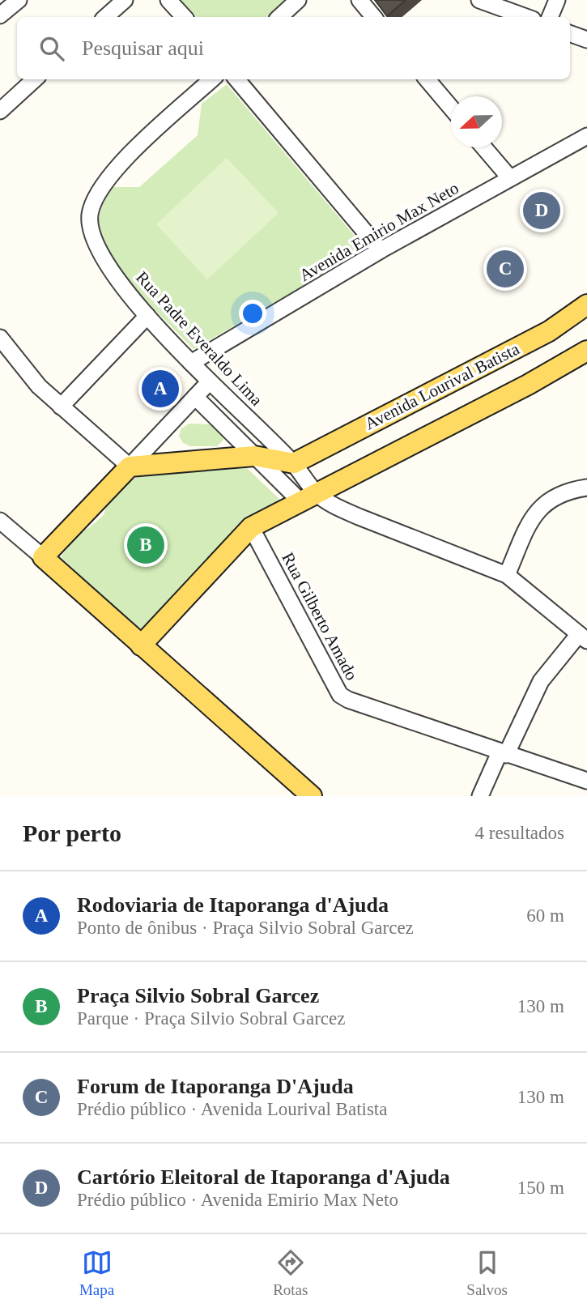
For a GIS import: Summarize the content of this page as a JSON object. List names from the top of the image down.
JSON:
{
  "streets": {
    "main road": ["Avenida Lourival Batista"],
    "street": ["Avenida Emirio Max Neto", "Rua Padre Everaldo Lima", "Rua Gilberto Amado"]
  },
  "crossings": [
    ["Avenida Emirio Max Neto", "Rua Padre Everaldo Lima"],
    ["Rua Padre Everaldo Lima", "Avenida Lourival Batista"]
  ],
  "north": "left",
  "page": {
    "search": "Pesquisar aqui",
    "pins": [
      "D",
      "C",
      "A",
      "B"
    ],
    "heading": ["Por perto", "4 resultados"],
    "list": [
      {
        "mark": "A",
        "name": "Rodoviaria de Itaporanga d'Ajuda",
        "note": "Ponto de ônibus · Praça Silvio Sobral Garcez",
        "value": "60 m"
      },
      {
        "mark": "B",
        "name": "Praça Silvio Sobral Garcez",
        "note": "Parque · Praça Silvio Sobral Garcez",
        "value": "130 m"
      },
      {
        "mark": "C",
        "name": "Forum de Itaporanga D'Ajuda",
        "note": "Prédio público · Avenida Lourival Batista",
        "value": "130 m"
      },
      {
        "mark": "D",
        "name": "Cartório Eleitoral de Itaporanga d'Ajuda",
        "note": "Prédio público · Avenida Emirio Max Neto",
        "value": "150 m"
      }
    ],
    "nav": ["Mapa", "Rotas", "Salvos"]
  }
}
